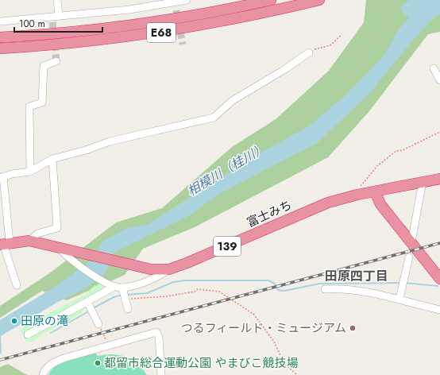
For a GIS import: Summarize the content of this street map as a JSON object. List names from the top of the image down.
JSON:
{
  "streets": {
    "highway": ["E68", "富士みち", "139"]
  },
  "districts": ["田原四丁目"],
  "water": ["相模川（桂川）"],
  "places": ["田原の滝", "つるフィールド・ミュージアム", "都留市総合運動公園 やまびこ競技場"],
  "scale_bar": "100 m"
}
